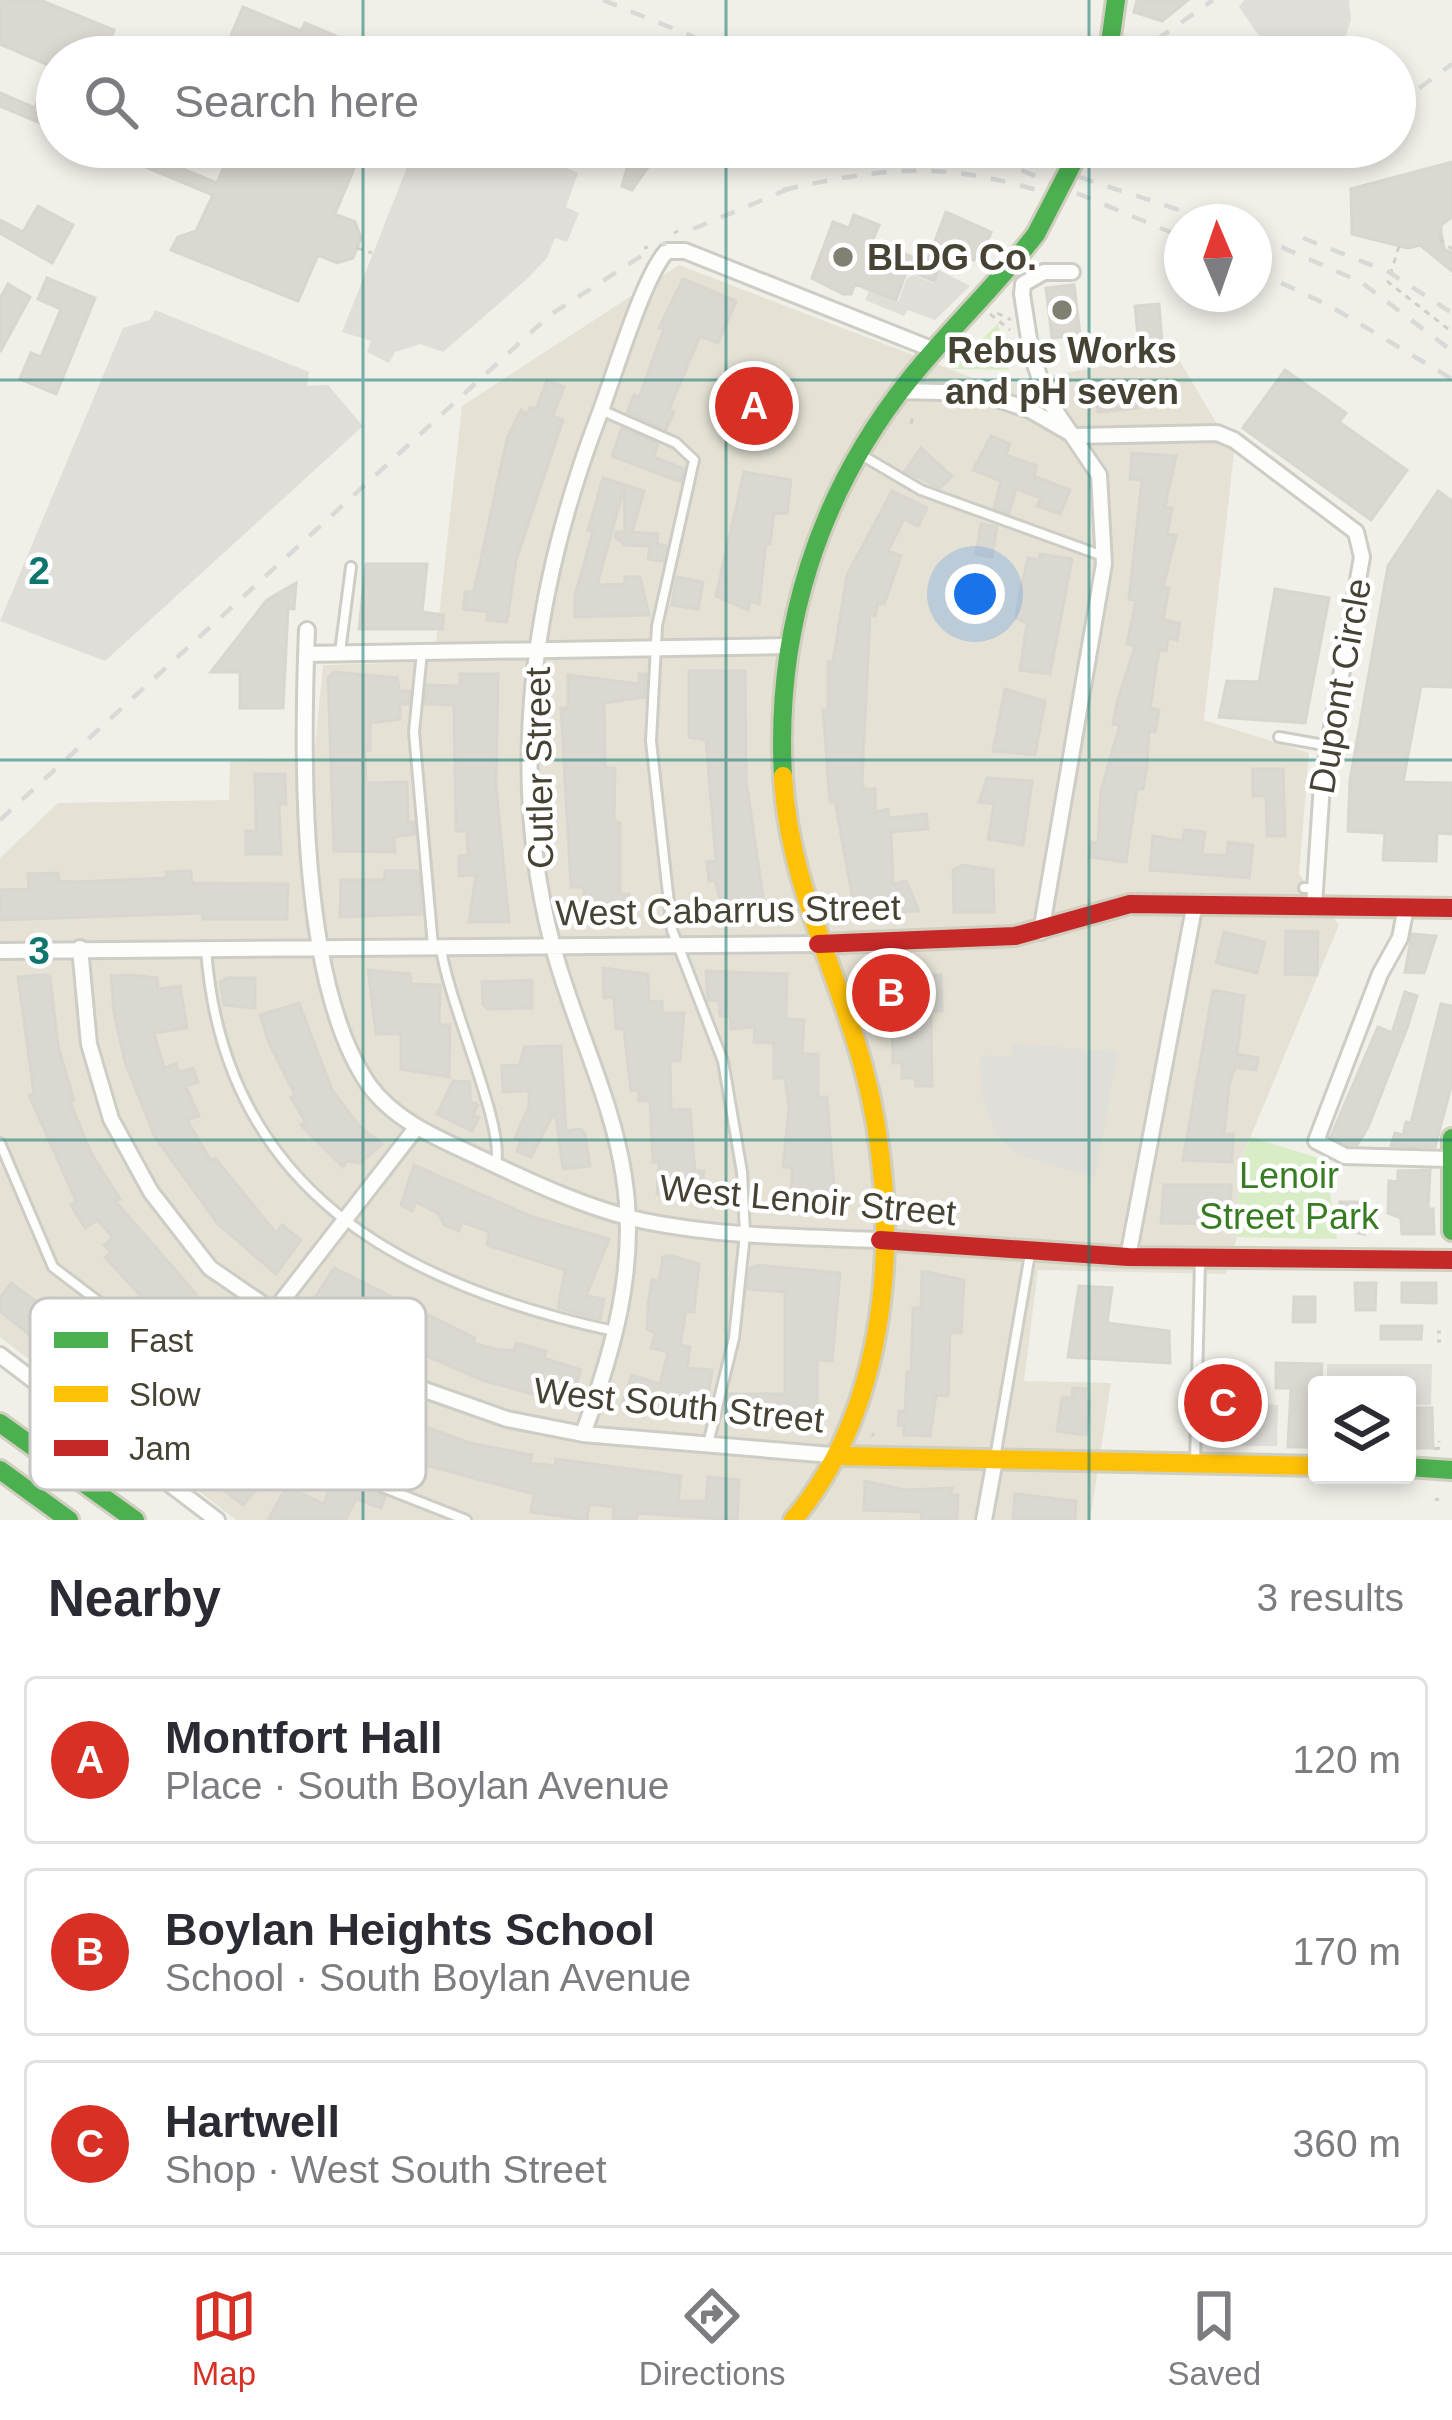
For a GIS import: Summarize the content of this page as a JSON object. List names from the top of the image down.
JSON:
{
  "streets": {
    "street": [
      "Dupont Circle",
      "Cutler Street",
      "West Cabarrus Street",
      "West Lenoir Street",
      "West South Street"
    ]
  },
  "crossings": [
    ["Dupont Circle", "West Cabarrus Street"],
    ["Cutler Street", "West Cabarrus Street"],
    ["Cutler Street", "West Lenoir Street"],
    ["Cutler Street", "West South Street"],
    ["West Cabarrus Street", "West Lenoir Street"],
    ["West Cabarrus Street", "West South Street"]
  ],
  "parks": ["Lenoir Street Park"],
  "places": ["BLDG Co.", "Rebus Works and pH seven"],
  "legend": ["Fast", "Slow", "Jam"],
  "north": "top",
  "page": {
    "search": "Search here",
    "pins": ["A", "B", "C"],
    "heading": ["Nearby", "3 results"],
    "list": [
      {
        "mark": "A",
        "name": "Montfort Hall",
        "note": "Place · South Boylan Avenue",
        "value": "120 m"
      },
      {
        "mark": "B",
        "name": "Boylan Heights School",
        "note": "School · South Boylan Avenue",
        "value": "170 m"
      },
      {
        "mark": "C",
        "name": "Hartwell",
        "note": "Shop · West South Street",
        "value": "360 m"
      }
    ],
    "nav": ["Map", "Directions", "Saved"]
  },
  "grid": {
    "rows": ["2", "3"]
  }
}
